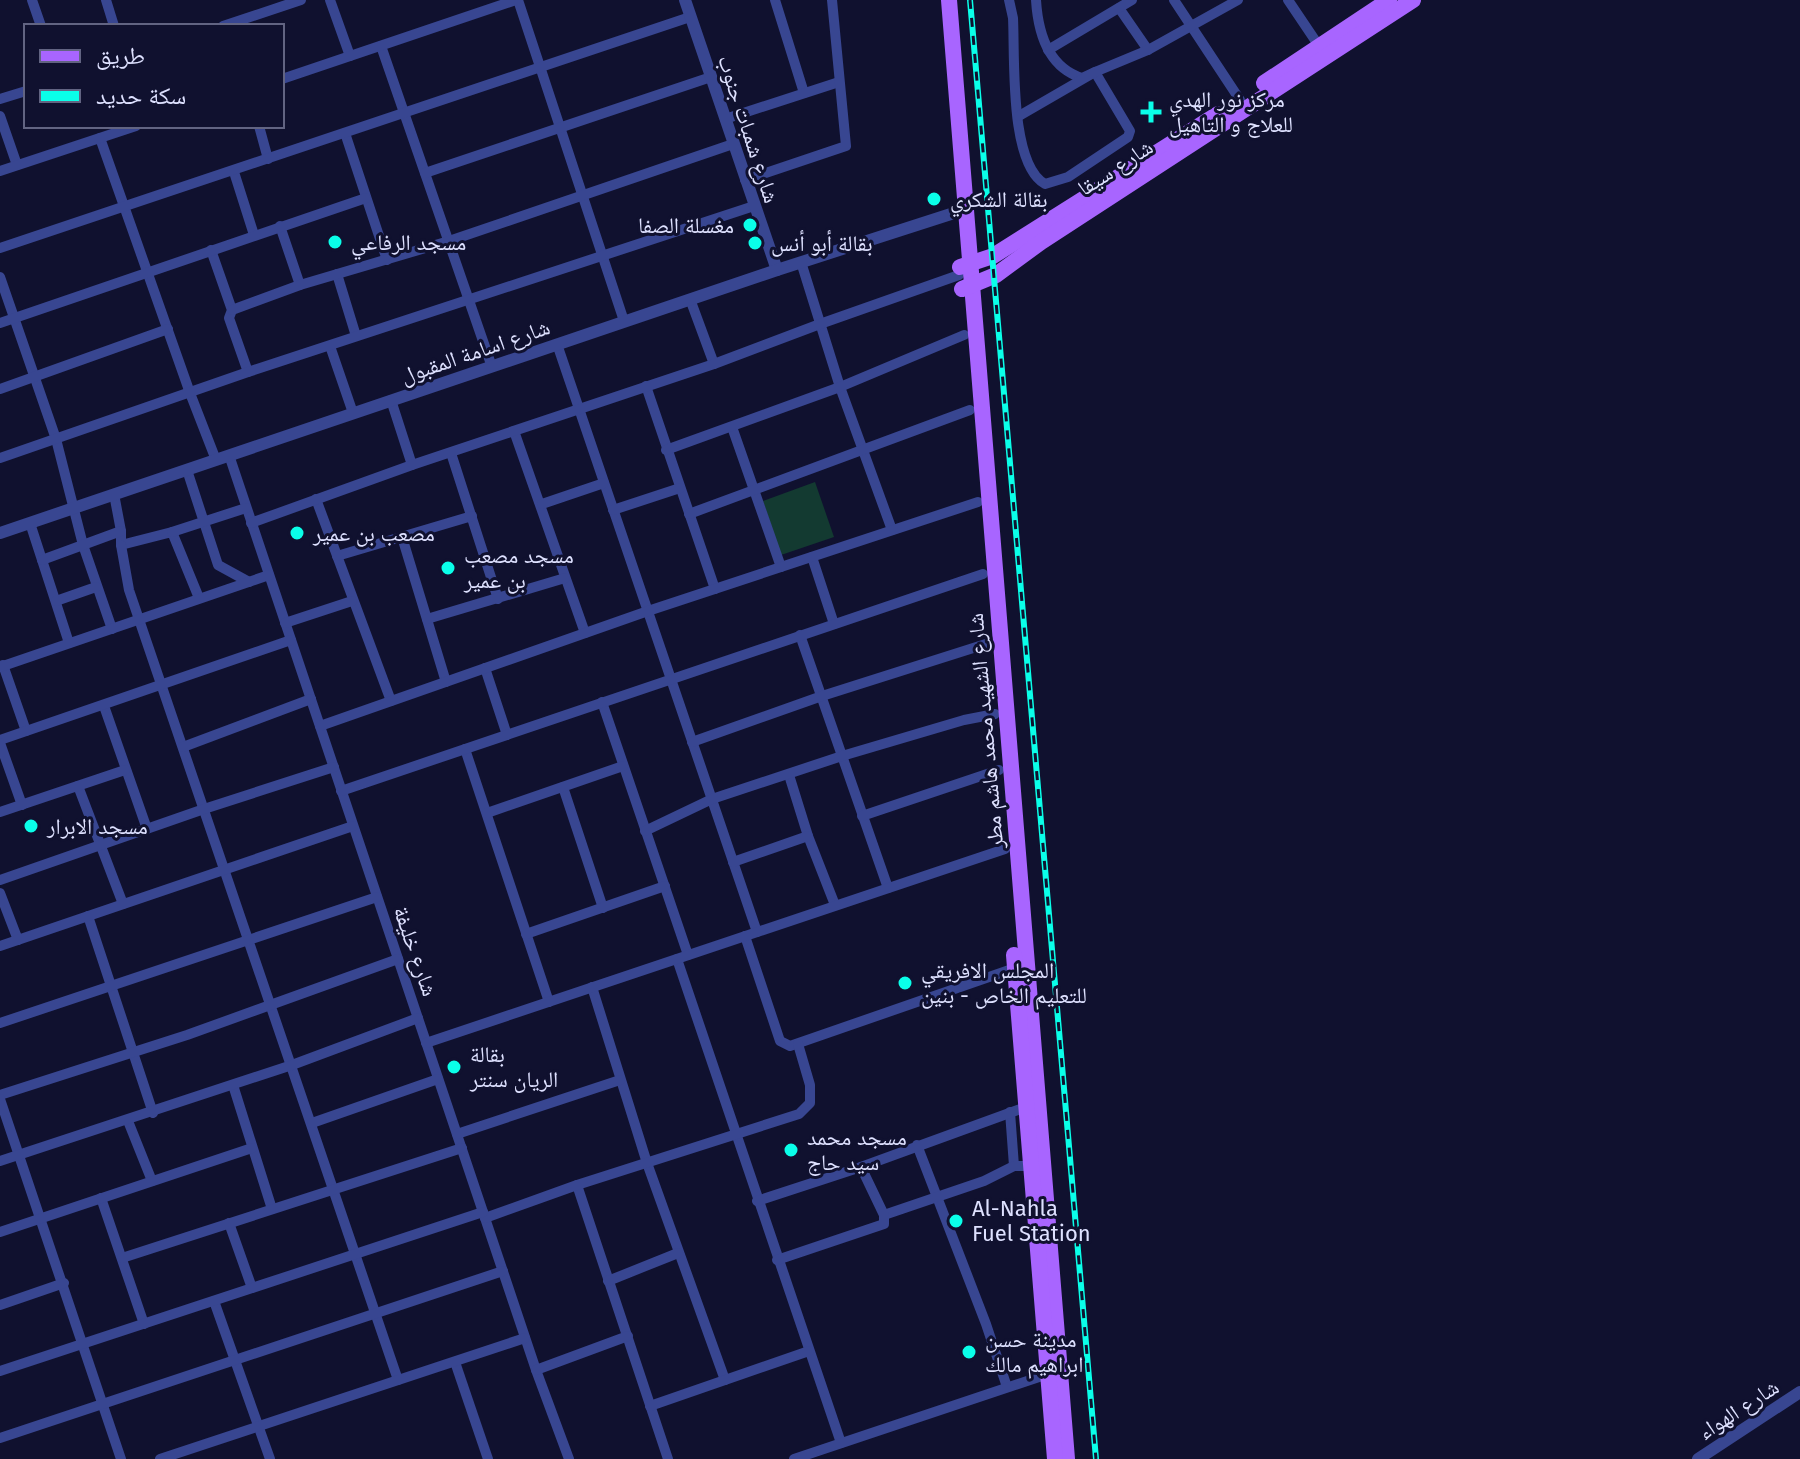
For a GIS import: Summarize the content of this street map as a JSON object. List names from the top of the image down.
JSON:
{
  "streets": {
    "main road": ["شارع سيقا", "شارع الشهيد محمد هاشم مطر"],
    "street": [
      "شارع شمبات جنوب",
      "شارع اسامة المقبول",
      "شارع خليفة",
      "شارع الهواء"
    ]
  },
  "crossings": [
    ["شارع شمبات جنوب", "شارع اسامة المقبول"],
    ["شارع سيقا", "شارع الشهيد محمد هاشم مطر"],
    ["شارع اسامة المقبول", "شارع الشهيد محمد هاشم مطر"],
    ["شارع اسامة المقبول", "شارع خليفة"]
  ],
  "places": {
    "health": ["مركز نور الهدي للعلاج و التاهيل"],
    "other": [
      "بقالة الشكري",
      "مغسلة الصفا",
      "مسجد الرفاعي",
      "بقالة أبو أنس",
      "مصعب بن عمير",
      "مسجد مصعب بن عمير",
      "مسجد الابرار",
      "المجلس الافريقي للتعليم الخاص - بنين",
      "بقالة الريان سنتر",
      "مسجد محمد سيد حاج",
      "Al-Nahla Fuel Station",
      "مدينة حسن ابراهيم مالك"
    ]
  },
  "legend": ["طريق", "سكة حديد"]
}
